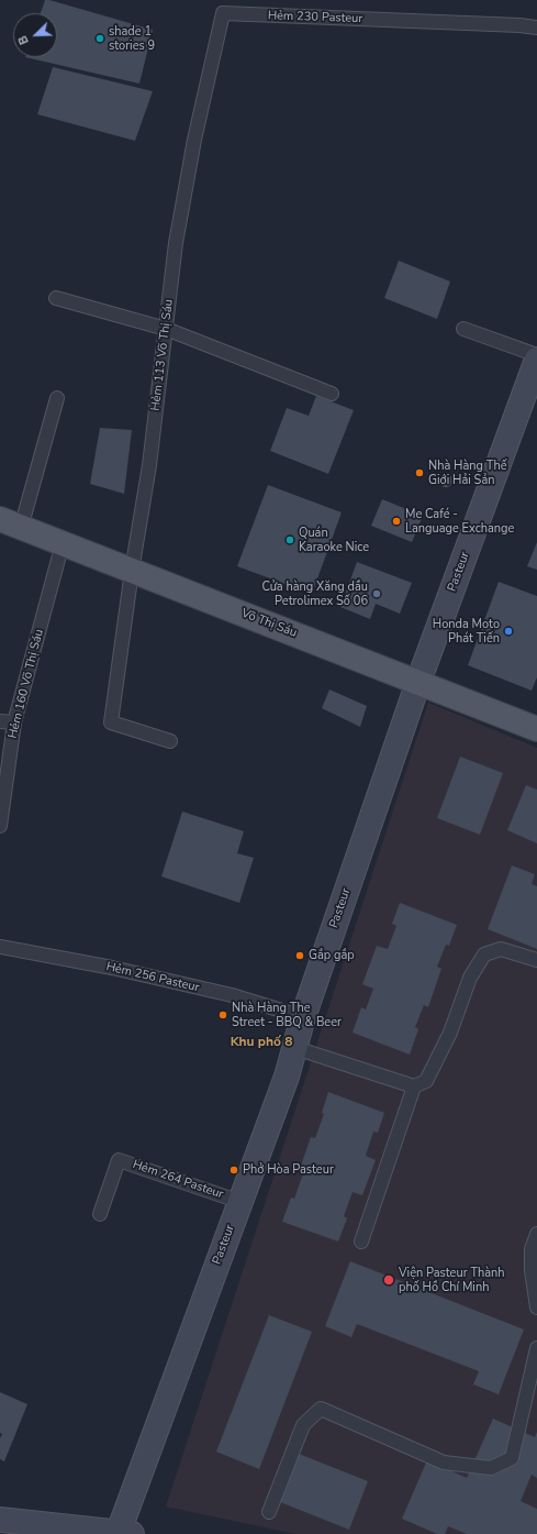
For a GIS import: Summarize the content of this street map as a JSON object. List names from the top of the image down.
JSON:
{
  "streets": {
    "main road": ["Pasteur", "Võ Thị Sáu"],
    "lane": [
      "Hẻm 230 Pasteur",
      "Hẻm 113 Võ Thị Sáu",
      "Hẻm 160 Võ Thị Sáu",
      "Hẻm 256 Pasteur",
      "Hẻm 264 Pasteur"
    ]
  },
  "crossings": [
    ["Hẻm 230 Pasteur", "Hẻm 113 Võ Thị Sáu"],
    ["Hẻm 113 Võ Thị Sáu", "Võ Thị Sáu"],
    ["Pasteur", "Võ Thị Sáu"],
    ["Pasteur", "Hẻm 256 Pasteur"],
    ["Pasteur", "Hẻm 264 Pasteur"],
    ["Võ Thị Sáu", "Hẻm 160 Võ Thị Sáu"]
  ],
  "districts": ["Khu phố 8"],
  "places": [
    "shade 1 stories 9",
    "Nhà Hàng Thế Giới Hải Sản",
    "Me Café - Language Exchange",
    "Quán Karaoke Nice",
    "Cửa hàng Xăng dầu Petrolimex Số 06",
    "Honda Moto Phát Tiến",
    "Gắp gắp",
    "Nhà Hàng The Street - BBQ & Beer",
    "Phở Hòa Pasteur",
    "Viện Pasteur Thành phố Hồ Chí Minh"
  ],
  "north": "bottom left"
}
